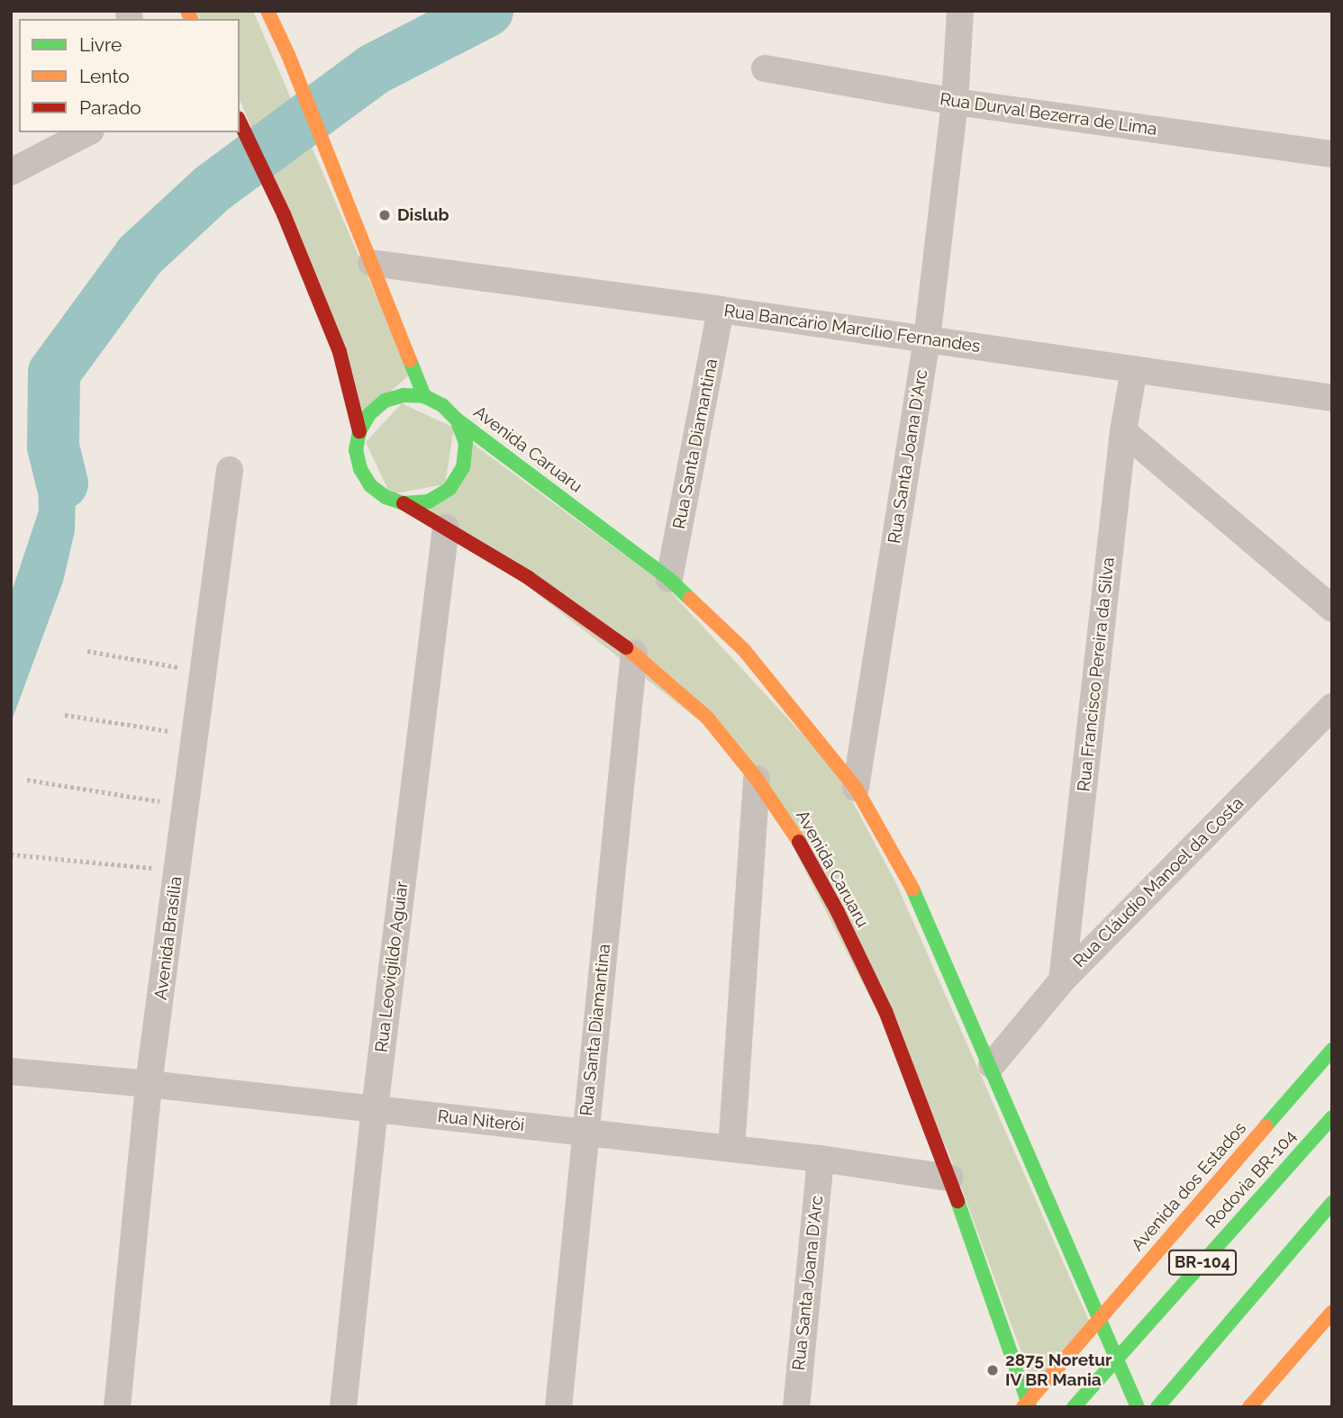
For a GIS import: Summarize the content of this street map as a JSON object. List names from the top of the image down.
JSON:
{
  "streets": {
    "main road": [
      "Avenida Caruaru",
      "Rodovia BR-104",
      "Avenida dos Estados",
      "BR-104"
    ],
    "street": [
      "Rua Durval Bezerra de Lima",
      "Rua Bancário Marcílio Fernandes",
      "Rua Santa Diamantina",
      "Rua Santa Joana D'Arc",
      "Rua Francisco Pereira da Silva",
      "Rua Cláudio Manoel da Costa",
      "Avenida Brasília",
      "Rua Leovigildo Aguiar",
      "Rua Niterói"
    ]
  },
  "crossings": [
    ["Rua Durval Bezerra de Lima", "Rua Santa Joana D'Arc"],
    ["Rua Bancário Marcílio Fernandes", "Rua Santa Diamantina"],
    ["Rua Bancário Marcílio Fernandes", "Rua Santa Joana D'Arc"],
    ["Rua Bancário Marcílio Fernandes", "Rua Francisco Pereira da Silva"],
    ["Rua Santa Diamantina", "Avenida Caruaru"],
    ["Rua Santa Diamantina", "Rua Niterói"],
    ["Avenida Caruaru", "Rua Santa Joana D'Arc"],
    ["Avenida Caruaru", "Rua Cláudio Manoel da Costa"],
    ["Avenida Caruaru", "Rua Leovigildo Aguiar"],
    ["Avenida Caruaru", "Rua Niterói"],
    ["Avenida Caruaru", "Avenida dos Estados"],
    ["Rua Santa Joana D'Arc", "Rua Niterói"],
    ["Rua Francisco Pereira da Silva", "Rua Cláudio Manoel da Costa"],
    ["Avenida Brasília", "Rua Niterói"],
    ["Rua Leovigildo Aguiar", "Rua Niterói"]
  ],
  "places": ["Dislub", "2875 Noretur IV BR Mania"],
  "legend": ["Livre", "Lento", "Parado"]
}
